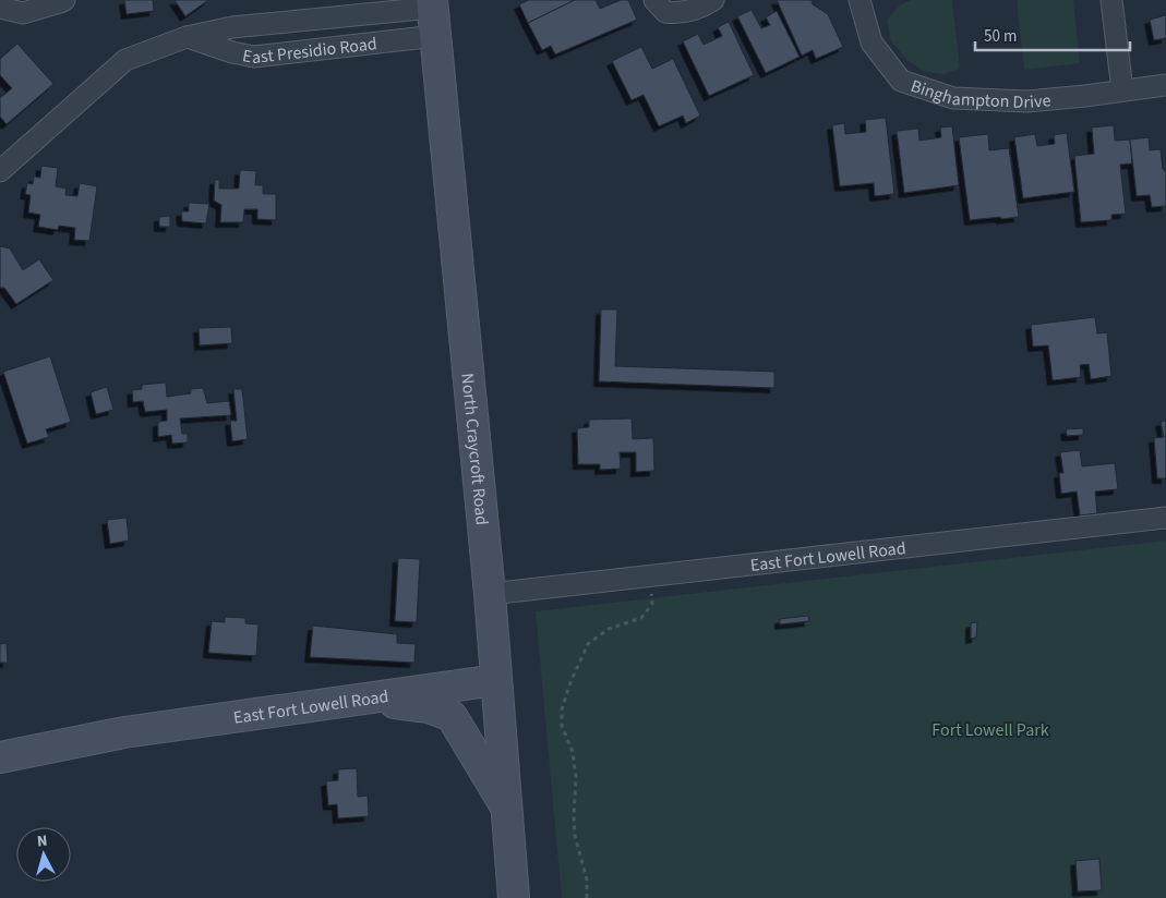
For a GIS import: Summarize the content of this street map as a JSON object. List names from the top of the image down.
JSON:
{
  "streets": {
    "main road": ["North Craycroft Road", "East Fort Lowell Road"],
    "street": ["East Presidio Road", "Binghampton Drive"]
  },
  "crossings": [
    ["East Presidio Road", "North Craycroft Road"],
    ["North Craycroft Road", "East Fort Lowell Road"]
  ],
  "parks": ["Fort Lowell Park"],
  "scale_bar": "50 m",
  "north": "top"
}
